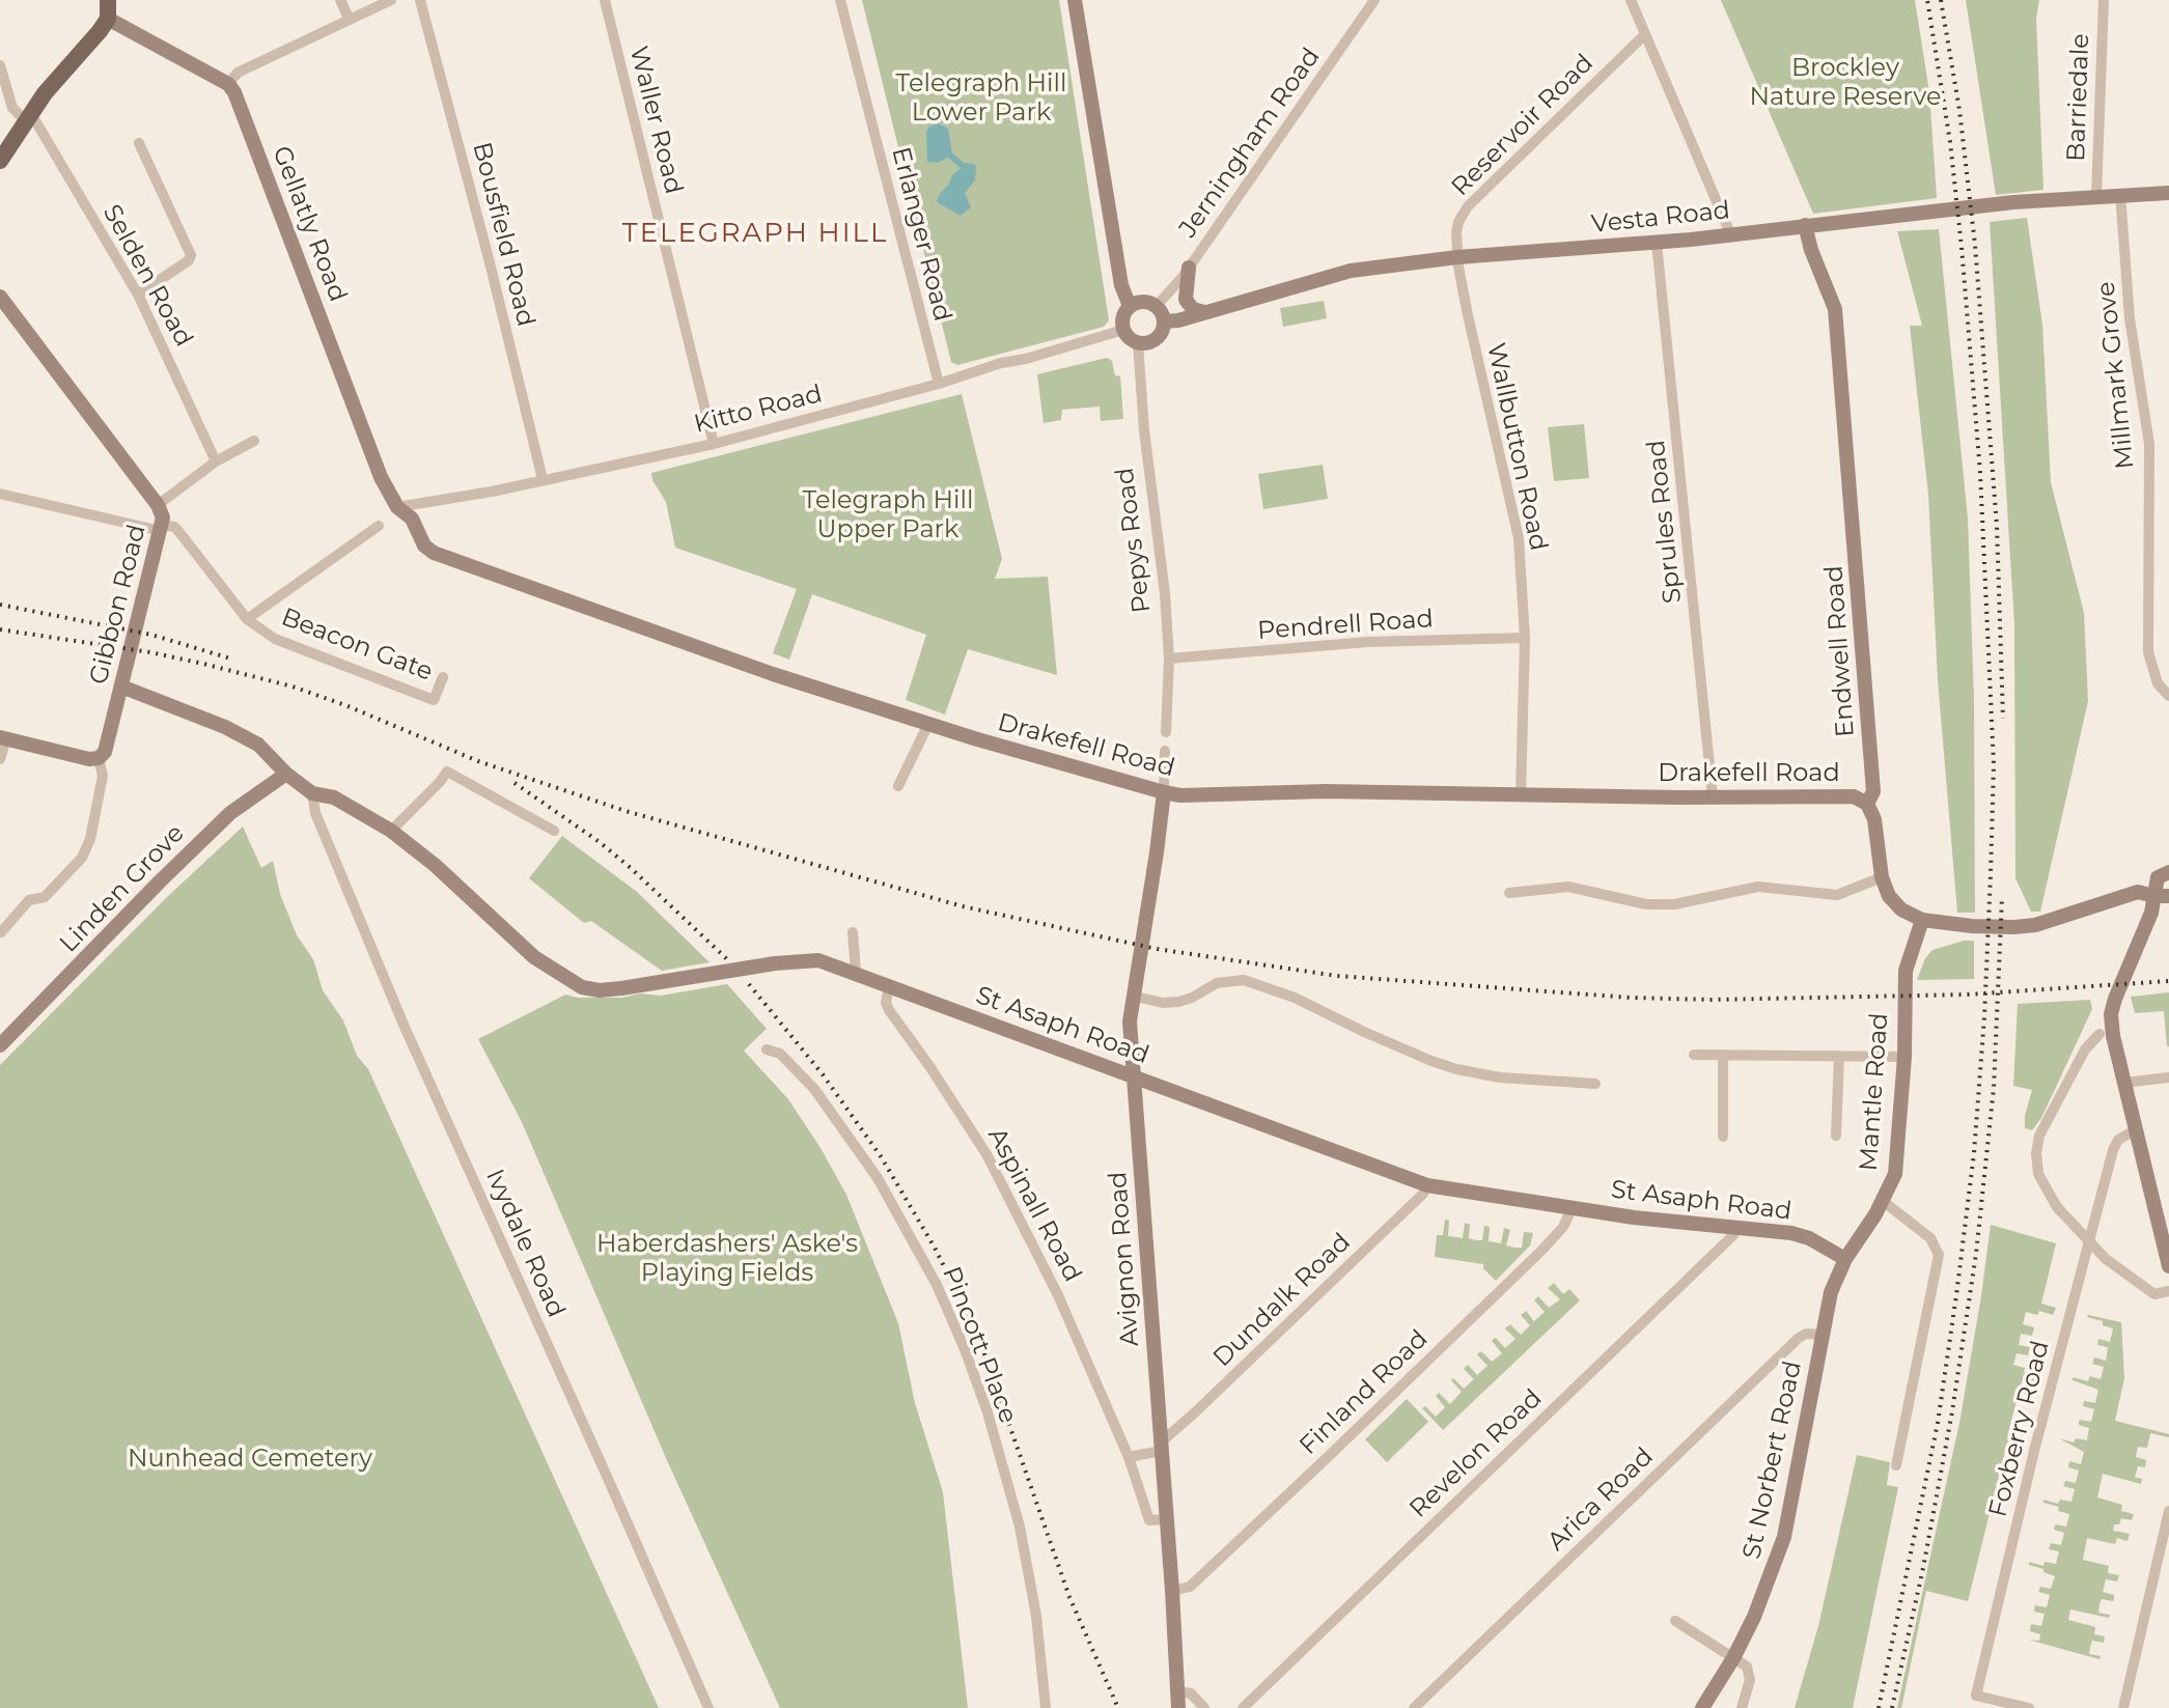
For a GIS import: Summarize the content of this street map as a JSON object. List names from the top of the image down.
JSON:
{
  "streets": {
    "street": [
      "Barriedale",
      "Waller Road",
      "Reservoir Road",
      "Jerningham Road",
      "Vesta Road",
      "Gellatly Road",
      "Bousfield Road",
      "Erlanger Road",
      "Selden Road",
      "Millmark Grove",
      "Kitto Road",
      "Wallbutton Road",
      "Sprules Road",
      "Pepys Road",
      "Gibbon Road",
      "Pendrell Road",
      "Beacon Gate",
      "Endwell Road",
      "Drakefell Road",
      "Linden Grove",
      "St Asaph Road",
      "Mantle Road",
      "Aspinall Road",
      "Ivydale Road",
      "Avignon Road",
      "Dundalk Road",
      "Pincott Place",
      "Finland Road",
      "Foxberry Road",
      "Revelon Road",
      "St Norbert Road",
      "Arica Road"
    ]
  },
  "crossings": [
    ["Barriedale", "Vesta Road"],
    ["Waller Road", "Kitto Road"],
    ["Reservoir Road", "Vesta Road"],
    ["Reservoir Road", "Wallbutton Road"],
    ["Jerningham Road", "Vesta Road"],
    ["Jerningham Road", "Kitto Road"],
    ["Jerningham Road", "Pepys Road"],
    ["Vesta Road", "Millmark Grove"],
    ["Vesta Road", "Kitto Road"],
    ["Vesta Road", "Wallbutton Road"],
    ["Vesta Road", "Sprules Road"],
    ["Vesta Road", "Pepys Road"],
    ["Vesta Road", "Endwell Road"],
    ["Gellatly Road", "Kitto Road"],
    ["Gellatly Road", "Drakefell Road"],
    ["Bousfield Road", "Kitto Road"],
    ["Erlanger Road", "Kitto Road"],
    ["Kitto Road", "Pepys Road"],
    ["Kitto Road", "Drakefell Road"],
    ["Wallbutton Road", "Pendrell Road"],
    ["Wallbutton Road", "Drakefell Road"],
    ["Sprules Road", "Drakefell Road"],
    ["Pepys Road", "Pendrell Road"],
    ["Gibbon Road", "St Asaph Road"],
    ["Endwell Road", "Drakefell Road"],
    ["Endwell Road", "Mantle Road"],
    ["Drakefell Road", "Avignon Road"],
    ["Linden Grove", "St Asaph Road"],
    ["St Asaph Road", "Mantle Road"],
    ["St Asaph Road", "Aspinall Road"],
    ["St Asaph Road", "Ivydale Road"],
    ["St Asaph Road", "Avignon Road"],
    ["St Asaph Road", "Dundalk Road"],
    ["St Asaph Road", "Finland Road"],
    ["St Asaph Road", "Revelon Road"],
    ["St Asaph Road", "St Norbert Road"],
    ["Mantle Road", "St Norbert Road"],
    ["Aspinall Road", "Avignon Road"],
    ["Avignon Road", "Dundalk Road"],
    ["Avignon Road", "Finland Road"],
    ["St Norbert Road", "Arica Road"]
  ],
  "districts": ["TELEGRAPH HILL"],
  "parks": [
    "Brockley Nature Reserve",
    "Telegraph Hill Lower Park",
    "Telegraph Hill Upper Park",
    "Haberdashers' Aske's Playing Fields",
    "Nunhead Cemetery"
  ]
}
